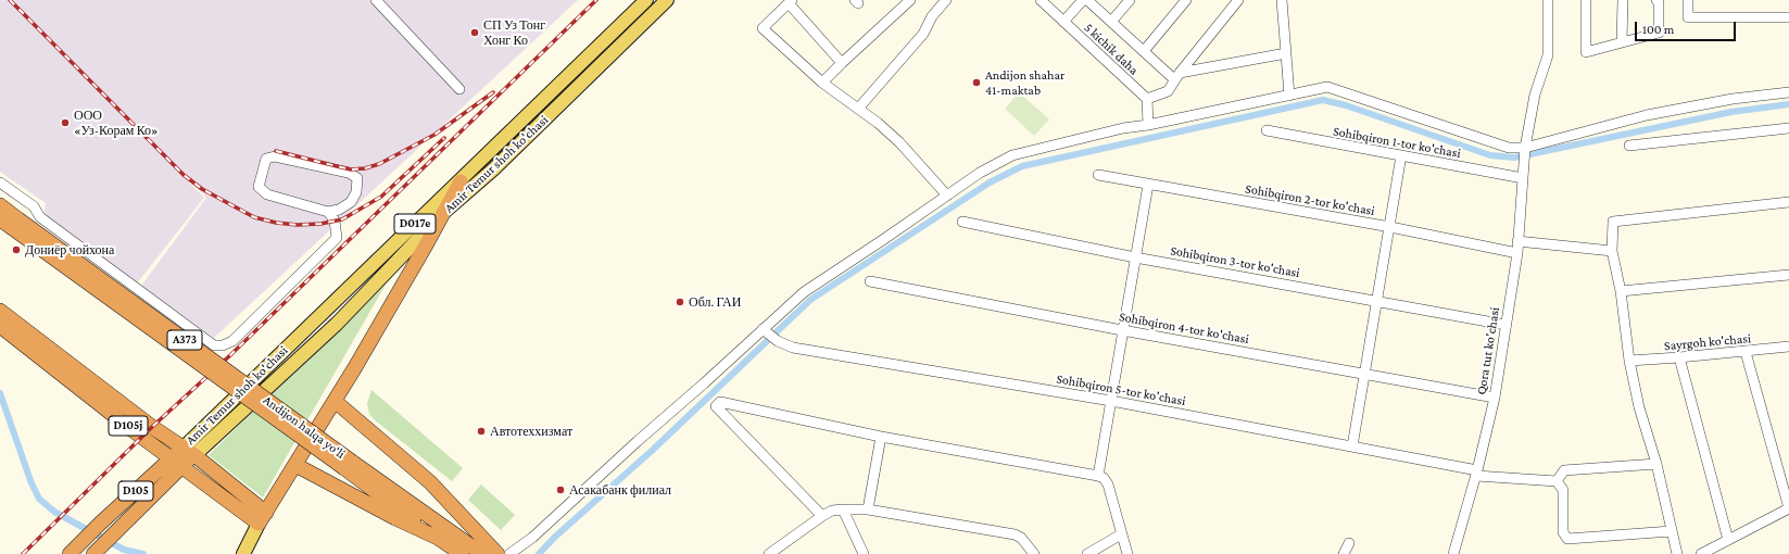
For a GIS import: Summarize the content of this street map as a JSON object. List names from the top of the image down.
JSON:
{
  "streets": {
    "highway": [
      "A373",
      "D105j",
      "Andijon halqa yo‘li",
      "D105"
    ],
    "main road": ["Amir Temur shoh ko'chasi", "D017e"],
    "street": [
      "5 kichik daha",
      "Sohibqiron 1-tor ko'chasi",
      "Sohibqiron 2-tor ko'chasi",
      "Sohibqiron 3-tor ko'chasi",
      "Sohibqiron 4-tor ko'chasi",
      "Sayrgoh ko'chasi",
      "Qora tut ko'chasi",
      "Sohibqiron 5-tor ko'chasi"
    ]
  },
  "crossings": [
    ["Sohibqiron 1-tor ko'chasi", "Qora tut ko'chasi"],
    ["Amir Temur shoh ko'chasi", "D105j"],
    ["Amir Temur shoh ko'chasi", "D105"],
    ["Sohibqiron 2-tor ko'chasi", "Qora tut ko'chasi"],
    ["Sohibqiron 3-tor ko'chasi", "Qora tut ko'chasi"],
    ["Sohibqiron 4-tor ko'chasi", "Qora tut ko'chasi"],
    ["Qora tut ko'chasi", "Sohibqiron 5-tor ko'chasi"],
    ["D105j", "D105"]
  ],
  "places": [
    "СП Уз Тонг Хонг Ко",
    "Andijon shahar 41-maktab",
    "ООО «Уз-Корам Ко»",
    "Дониёр чойхона",
    "Обл. ГАИ",
    "Автотеххизмат",
    "Асакабанк филиал"
  ],
  "scale_bar": "100 m"
}
